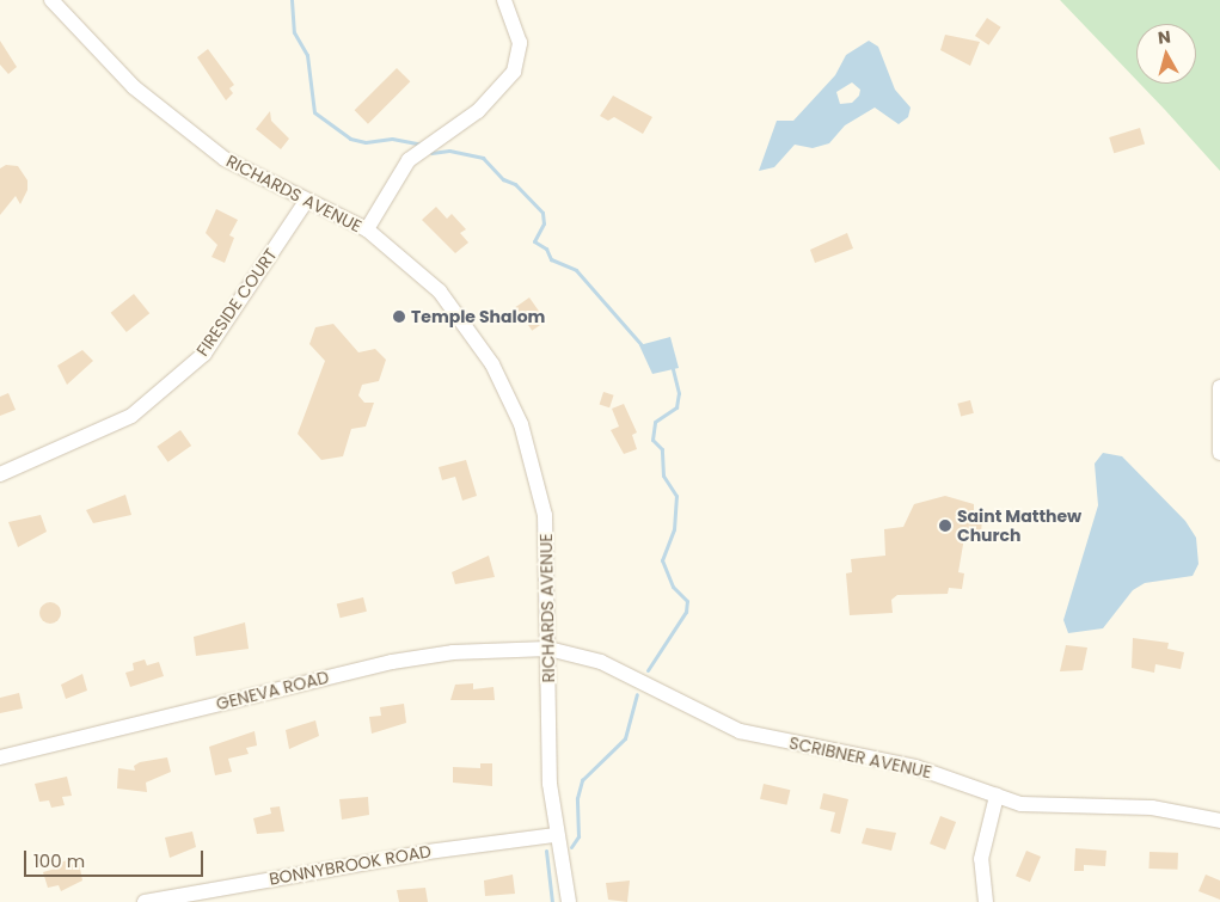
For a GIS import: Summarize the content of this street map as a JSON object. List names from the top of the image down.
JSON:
{
  "streets": {
    "street": [
      "RICHARDS AVENUE",
      "FIRESIDE COURT",
      "GENEVA ROAD",
      "SCRIBNER AVENUE",
      "BONNYBROOK ROAD"
    ]
  },
  "crossings": [
    ["RICHARDS AVENUE", "FIRESIDE COURT"],
    ["RICHARDS AVENUE", "GENEVA ROAD"],
    ["RICHARDS AVENUE", "SCRIBNER AVENUE"],
    ["RICHARDS AVENUE", "BONNYBROOK ROAD"],
    ["GENEVA ROAD", "SCRIBNER AVENUE"]
  ],
  "places": ["Temple Shalom", "Saint Matthew Church"],
  "scale_bar": "100 m",
  "north": "top"
}
